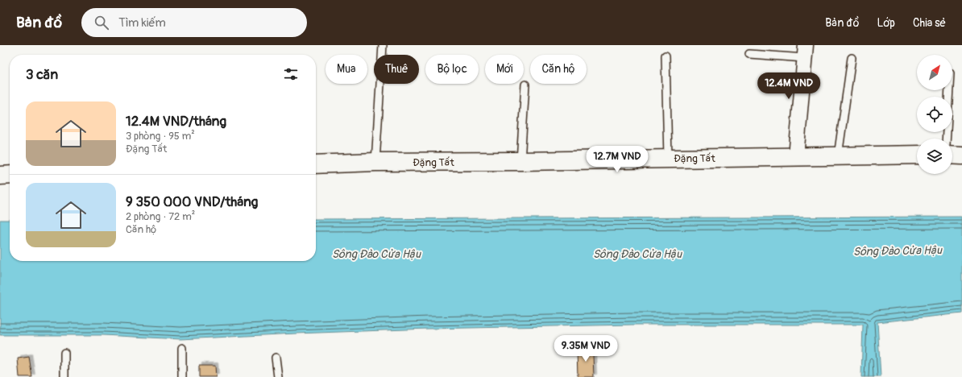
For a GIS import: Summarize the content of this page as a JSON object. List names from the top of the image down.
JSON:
{
  "streets": {
    "street": ["Đặng Tất"]
  },
  "water": ["Sông Đào Cửa Hậu"],
  "north": "top right",
  "page": {
    "header": "Bản đồ",
    "search": "Tìm kiếm",
    "nav": ["Bản đồ", "Lớp", "Chia sẻ"],
    "chip": [
      "Mua",
      "Thuê",
      "Bộ lọc",
      "Mới",
      "Căn hộ"
    ],
    "heading": "3 căn",
    "price": ["12.4M VND", "12.7M VND", "9.35M VND"],
    "list": [
      {
        "name": "12.4M VND/tháng",
        "note": "3 phòng · 95 m² · Đặng Tất"
      },
      {
        "name": "9 350 000 VND/tháng",
        "note": "2 phòng · 72 m² · Căn hộ"
      }
    ]
  }
}
